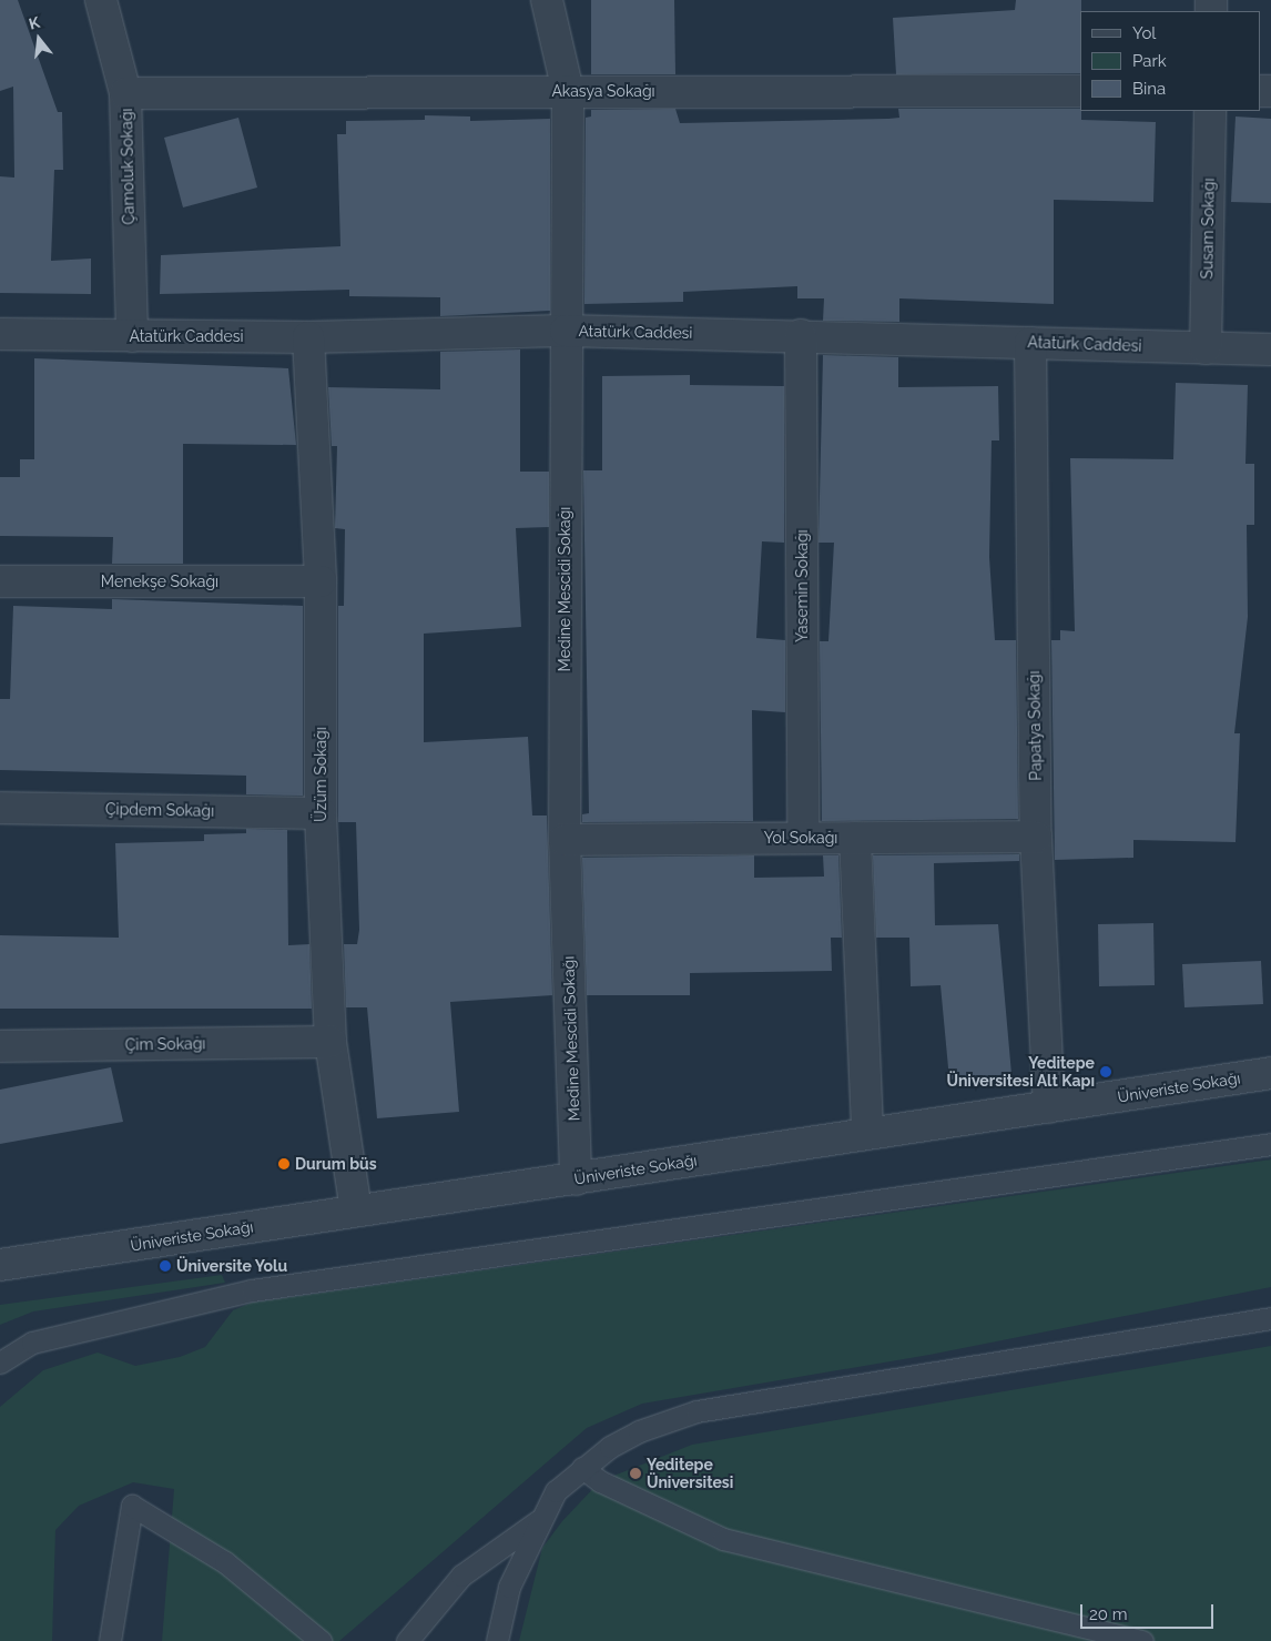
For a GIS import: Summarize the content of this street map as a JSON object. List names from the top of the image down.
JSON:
{
  "streets": {
    "street": [
      "Akasya Sokağı",
      "Çamoluk Sokağı",
      "Susam Sokağı",
      "Atatürk Caddesi",
      "Menekşe Sokağı",
      "Yasemin Sokağı",
      "Medine Mescidi Sokağı",
      "Papatya Sokağı",
      "Üzüm Sokağı",
      "Çipdem Sokağı",
      "Yol Sokağı",
      "Çim Sokağı",
      "Üniveriste Sokağı"
    ]
  },
  "crossings": [
    ["Akasya Sokağı", "Çamoluk Sokağı"],
    ["Akasya Sokağı", "Medine Mescidi Sokağı"],
    ["Çamoluk Sokağı", "Atatürk Caddesi"],
    ["Susam Sokağı", "Atatürk Caddesi"],
    ["Atatürk Caddesi", "Yasemin Sokağı"],
    ["Atatürk Caddesi", "Medine Mescidi Sokağı"],
    ["Atatürk Caddesi", "Papatya Sokağı"],
    ["Atatürk Caddesi", "Üzüm Sokağı"],
    ["Menekşe Sokağı", "Üzüm Sokağı"],
    ["Yasemin Sokağı", "Yol Sokağı"],
    ["Medine Mescidi Sokağı", "Yol Sokağı"],
    ["Medine Mescidi Sokağı", "Üniveriste Sokağı"],
    ["Papatya Sokağı", "Yol Sokağı"],
    ["Papatya Sokağı", "Üniveriste Sokağı"],
    ["Üzüm Sokağı", "Çipdem Sokağı"],
    ["Üzüm Sokağı", "Çim Sokağı"],
    ["Üzüm Sokağı", "Üniveriste Sokağı"]
  ],
  "places": [
    "Yeditepe Üniversitesi Alt Kapı",
    "Durum büs",
    "Üniversite Yolu",
    "Yeditepe Üniversitesi"
  ],
  "legend": ["Yol", "Park", "Bina"],
  "scale_bar": "20 m",
  "north": "top"
}
